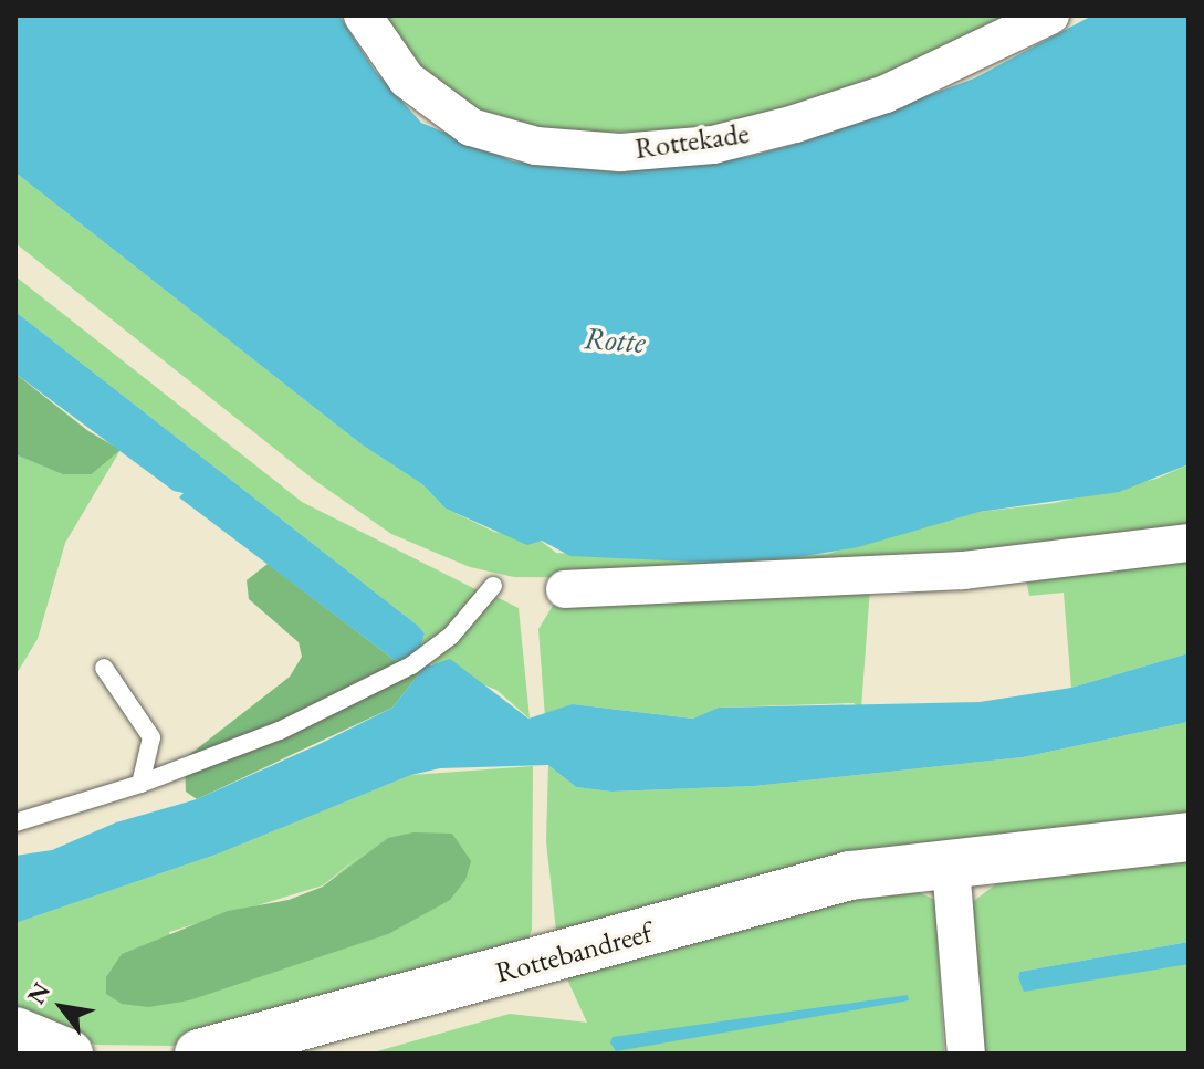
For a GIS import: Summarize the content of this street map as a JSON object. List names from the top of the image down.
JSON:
{
  "streets": {
    "street": ["Rottekade", "Rottebandreef"]
  },
  "water": ["Rotte"],
  "north": "top left"
}
